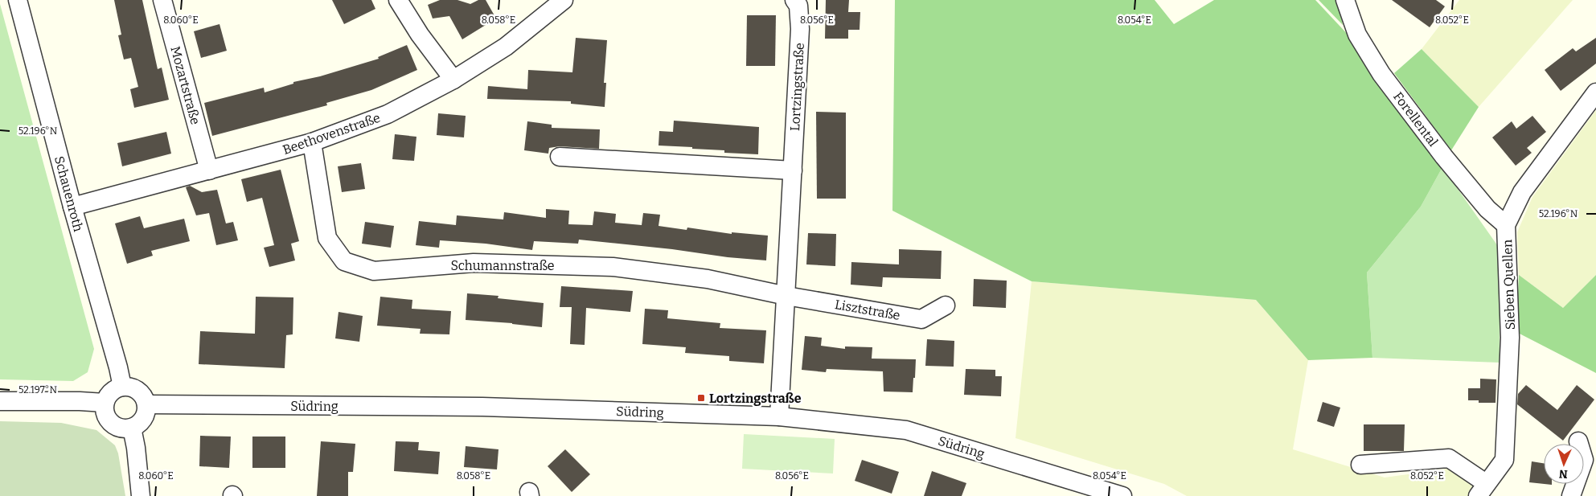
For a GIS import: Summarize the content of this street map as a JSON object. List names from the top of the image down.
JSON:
{
  "streets": {
    "street": [
      "Mozartstraße",
      "Lortzingstraße",
      "Forellental",
      "Beethovenstraße",
      "Schauenroth",
      "Schumannstraße",
      "Sieben Quellen",
      "Lisztstraße",
      "Südring"
    ]
  },
  "crossings": [
    ["Mozartstraße", "Beethovenstraße"],
    ["Lortzingstraße", "Schumannstraße"],
    ["Lortzingstraße", "Lisztstraße"],
    ["Lortzingstraße", "Südring"],
    ["Forellental", "Sieben Quellen"],
    ["Beethovenstraße", "Schauenroth"],
    ["Beethovenstraße", "Schumannstraße"],
    ["Schauenroth", "Südring"],
    ["Schumannstraße", "Lisztstraße"]
  ],
  "places": {
    "transit": ["Lortzingstraße"]
  },
  "north": "bottom",
  "coordinates": [
    "8.060°E",
    "8.058°E",
    "8.056°E",
    "8.054°E",
    "8.052°E",
    "52.196°N",
    "52.197°N"
  ]
}
